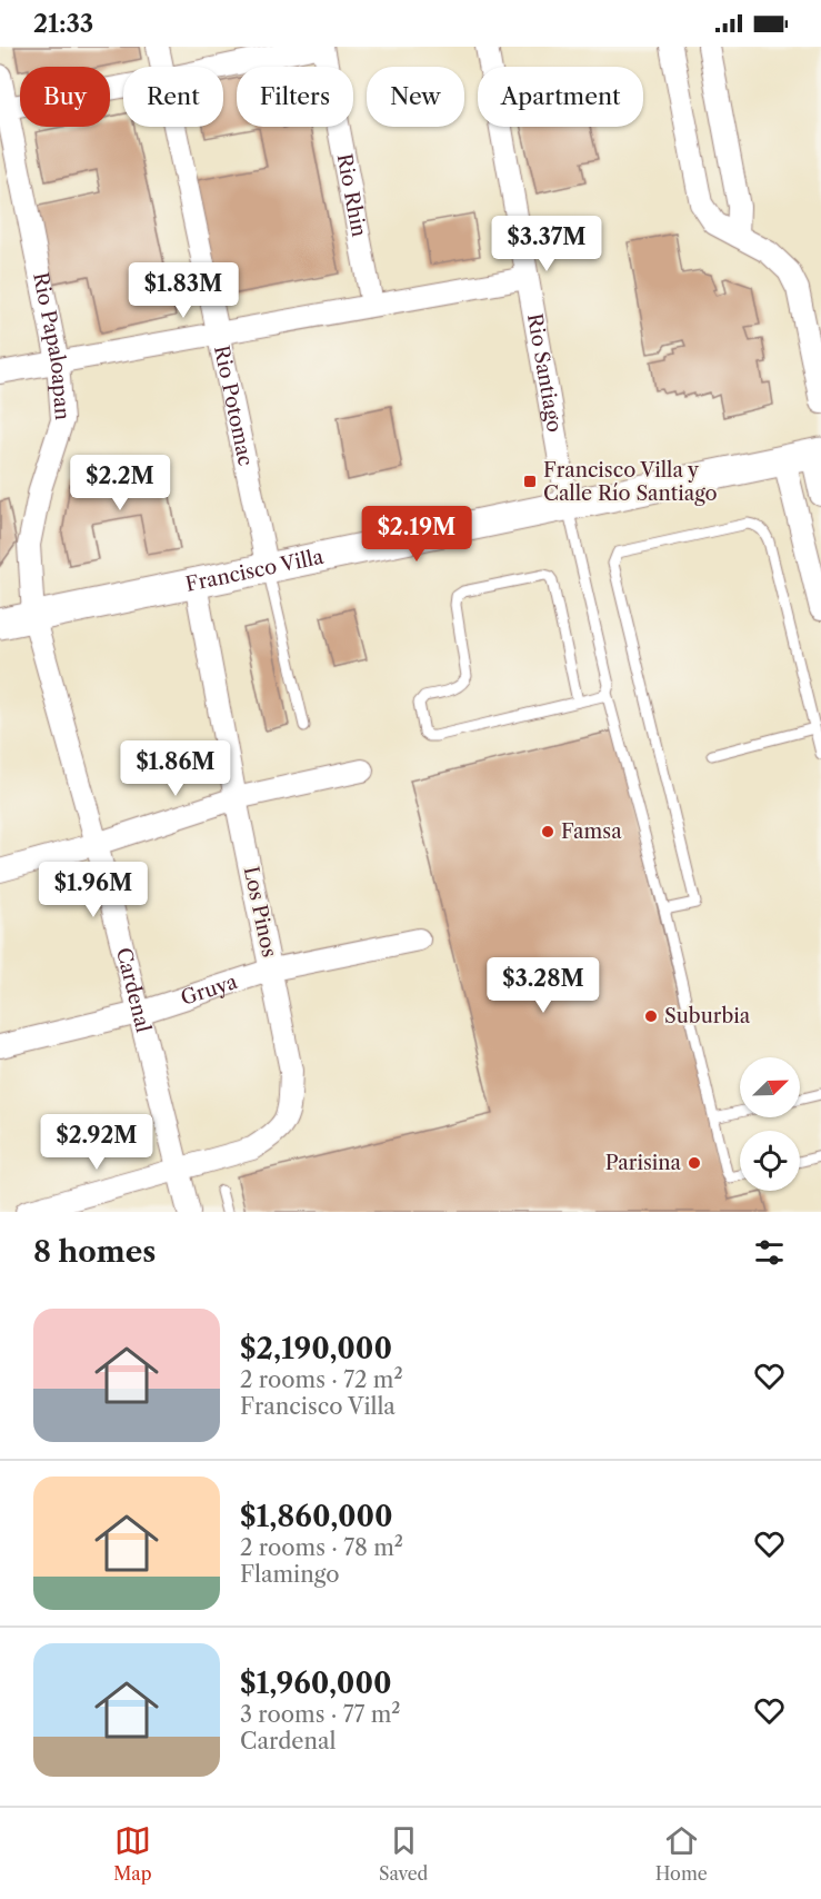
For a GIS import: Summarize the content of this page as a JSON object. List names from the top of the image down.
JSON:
{
  "streets": {
    "street": [
      "Rio Rhin",
      "Rio Papaloapan",
      "Rio Santiago",
      "Rio Potomac",
      "Francisco Villa",
      "Los Pinos",
      "Cardenal",
      "Gruya"
    ]
  },
  "crossings": [
    ["Rio Papaloapan", "Francisco Villa"],
    ["Rio Papaloapan", "Cardenal"],
    ["Rio Santiago", "Francisco Villa"],
    ["Rio Potomac", "Francisco Villa"],
    ["Francisco Villa", "Los Pinos"],
    ["Francisco Villa", "Cardenal"],
    ["Los Pinos", "Cardenal"],
    ["Los Pinos", "Gruya"],
    ["Cardenal", "Gruya"]
  ],
  "places": {
    "transit": ["Francisco Villa y Calle Río Santiago"],
    "other": ["Famsa", "Suburbia", "Parisina"]
  },
  "north": "top right",
  "page": {
    "status": "21:33",
    "chip": [
      "Buy",
      "Rent",
      "Filters",
      "New",
      "Apartment"
    ],
    "price": [
      "$3.37M",
      "$1.83M",
      "$2.2M",
      "$2.19M",
      "$1.86M",
      "$1.96M",
      "$3.28M",
      "$2.92M"
    ],
    "heading": "8 homes",
    "list": [
      {
        "name": "$2,190,000",
        "note": "2 rooms · 72 m² · Francisco Villa"
      },
      {
        "name": "$1,860,000",
        "note": "2 rooms · 78 m² · Flamingo"
      },
      {
        "name": "$1,960,000",
        "note": "3 rooms · 77 m² · Cardenal"
      }
    ],
    "tabs": ["Map", "Saved", "Home"]
  }
}
